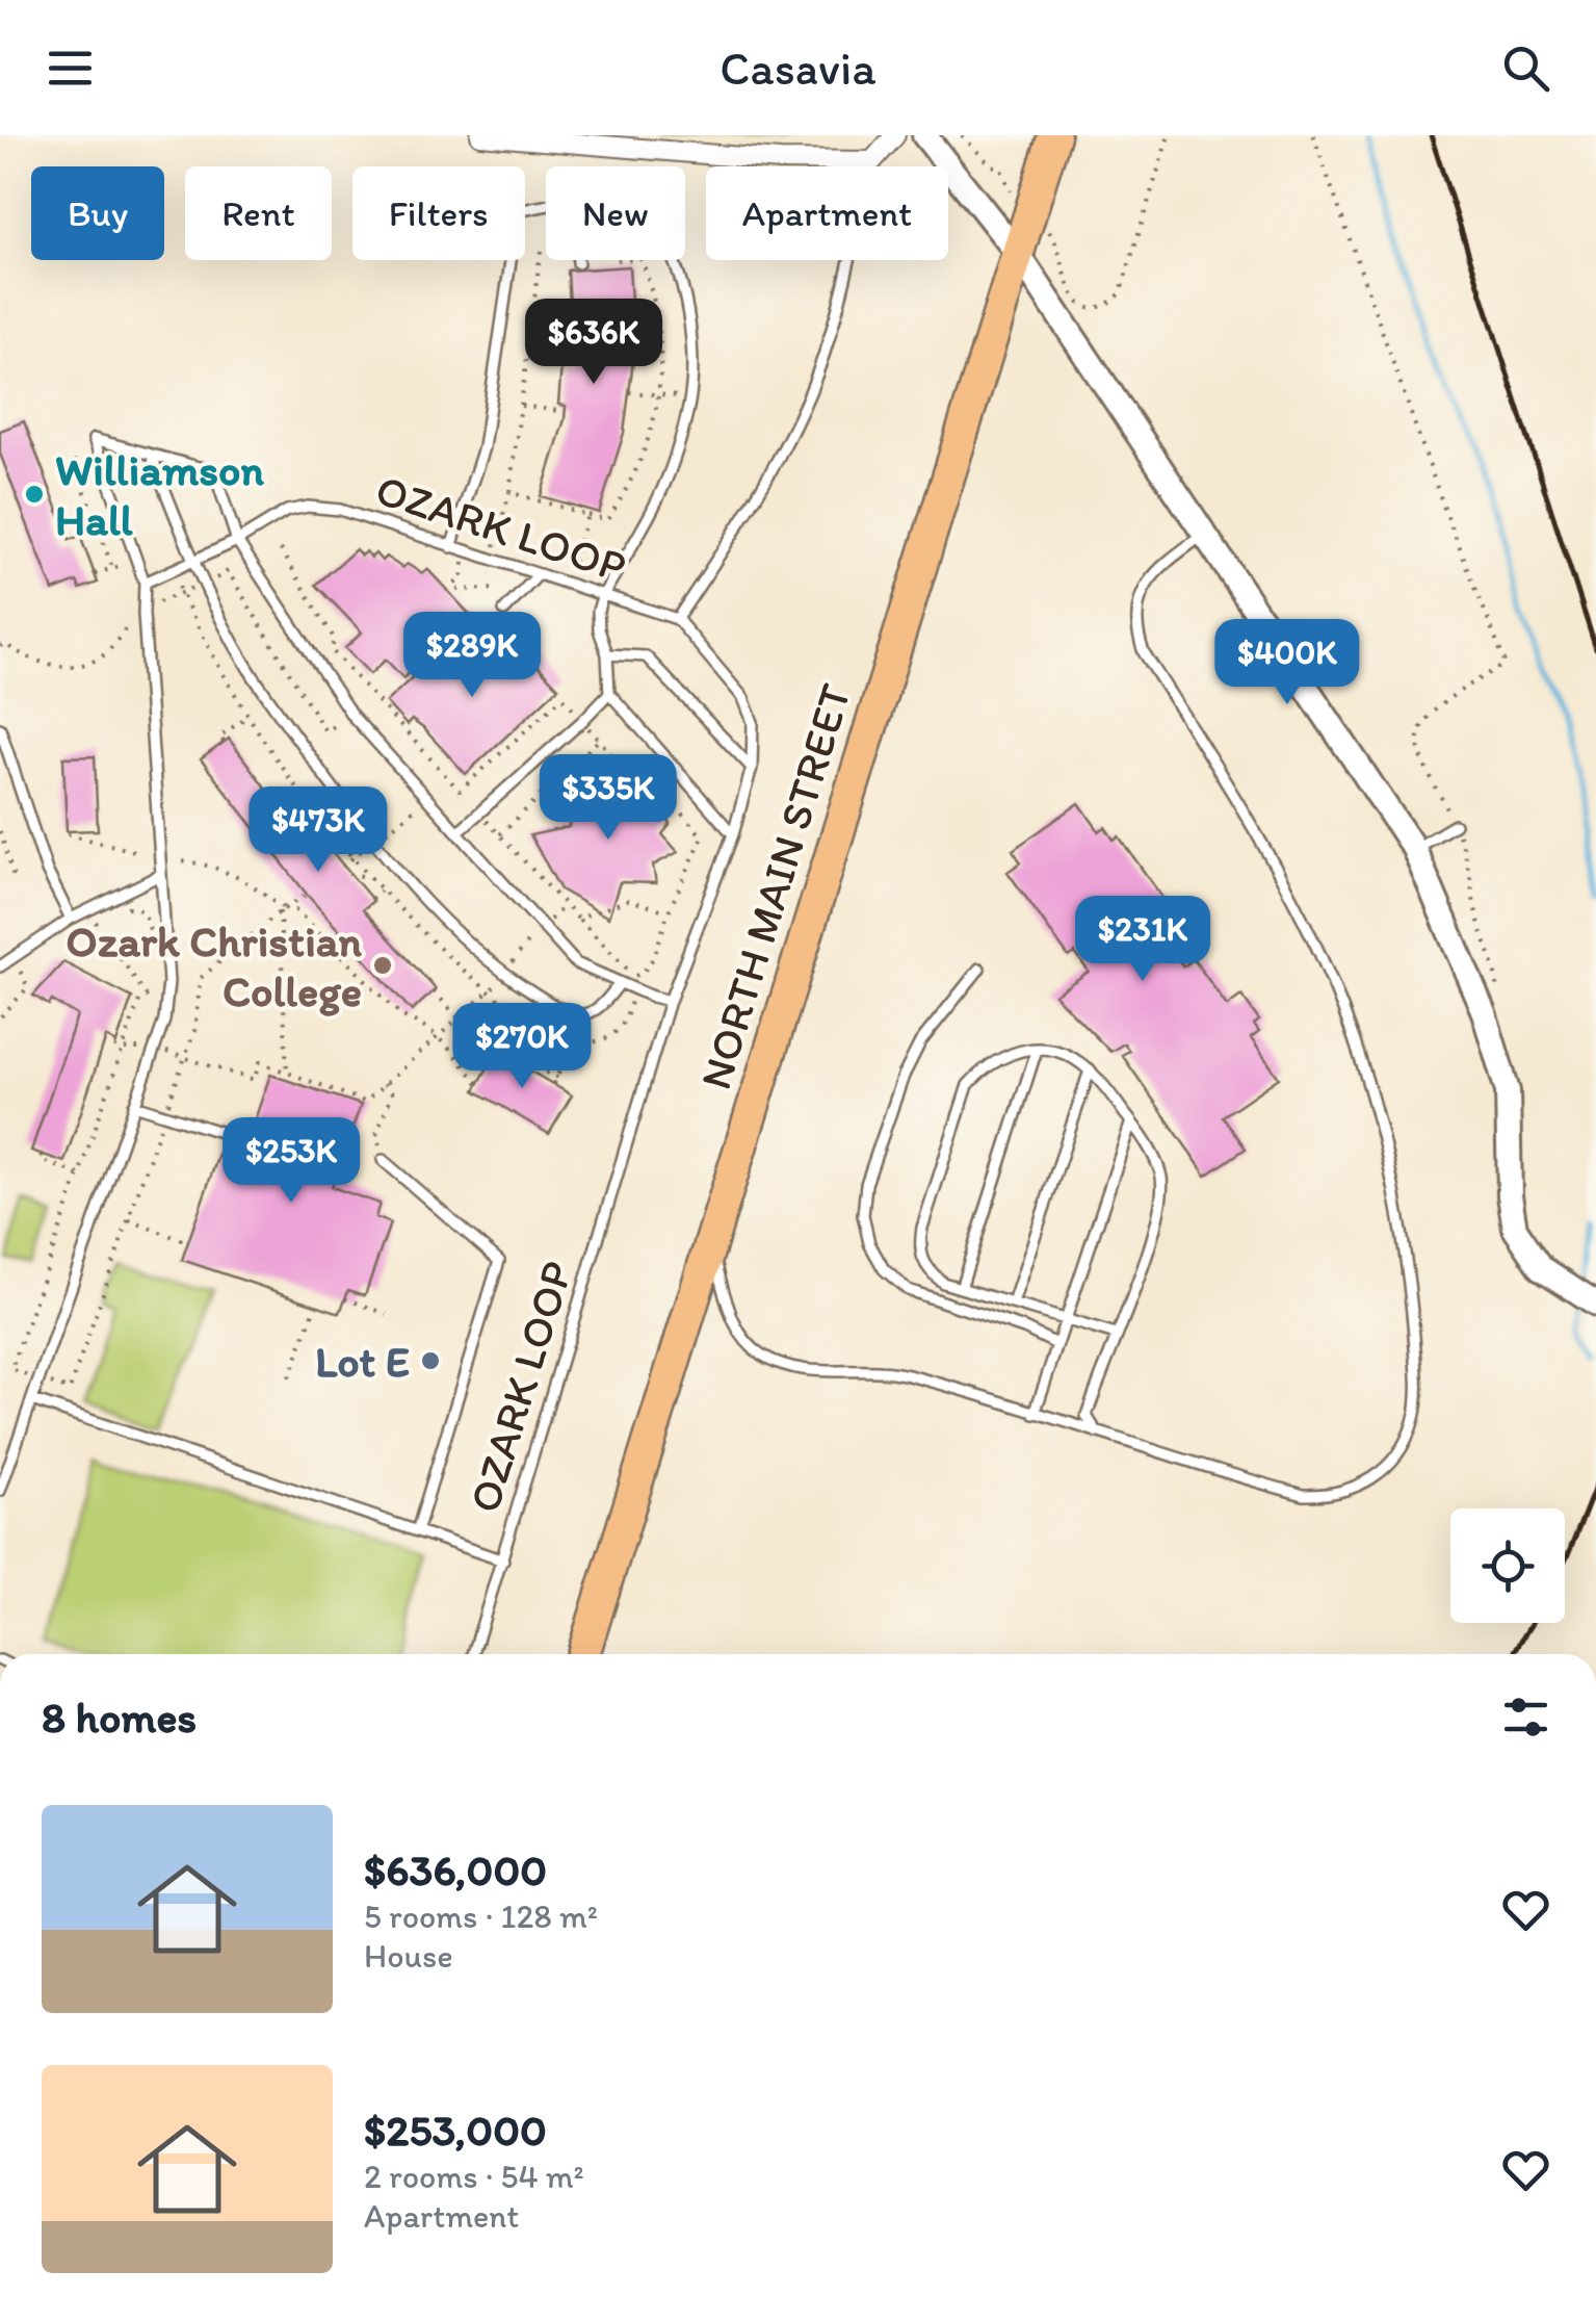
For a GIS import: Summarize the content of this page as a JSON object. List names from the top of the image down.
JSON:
{
  "streets": {
    "main road": ["NORTH MAIN STREET"],
    "lane": ["OZARK LOOP"]
  },
  "places": ["Williamson Hall", "Ozark Christian College", "Lot E"],
  "page": {
    "header": "Casavia",
    "chip": [
      "Buy",
      "Rent",
      "Filters",
      "New",
      "Apartment"
    ],
    "price": [
      "$636K",
      "$289K",
      "$400K",
      "$335K",
      "$473K",
      "$231K",
      "$270K",
      "$253K"
    ],
    "heading": "8 homes",
    "list": [
      {
        "name": "$636,000",
        "note": "5 rooms · 128 m² · House"
      },
      {
        "name": "$253,000",
        "note": "2 rooms · 54 m² · Apartment"
      }
    ]
  }
}
